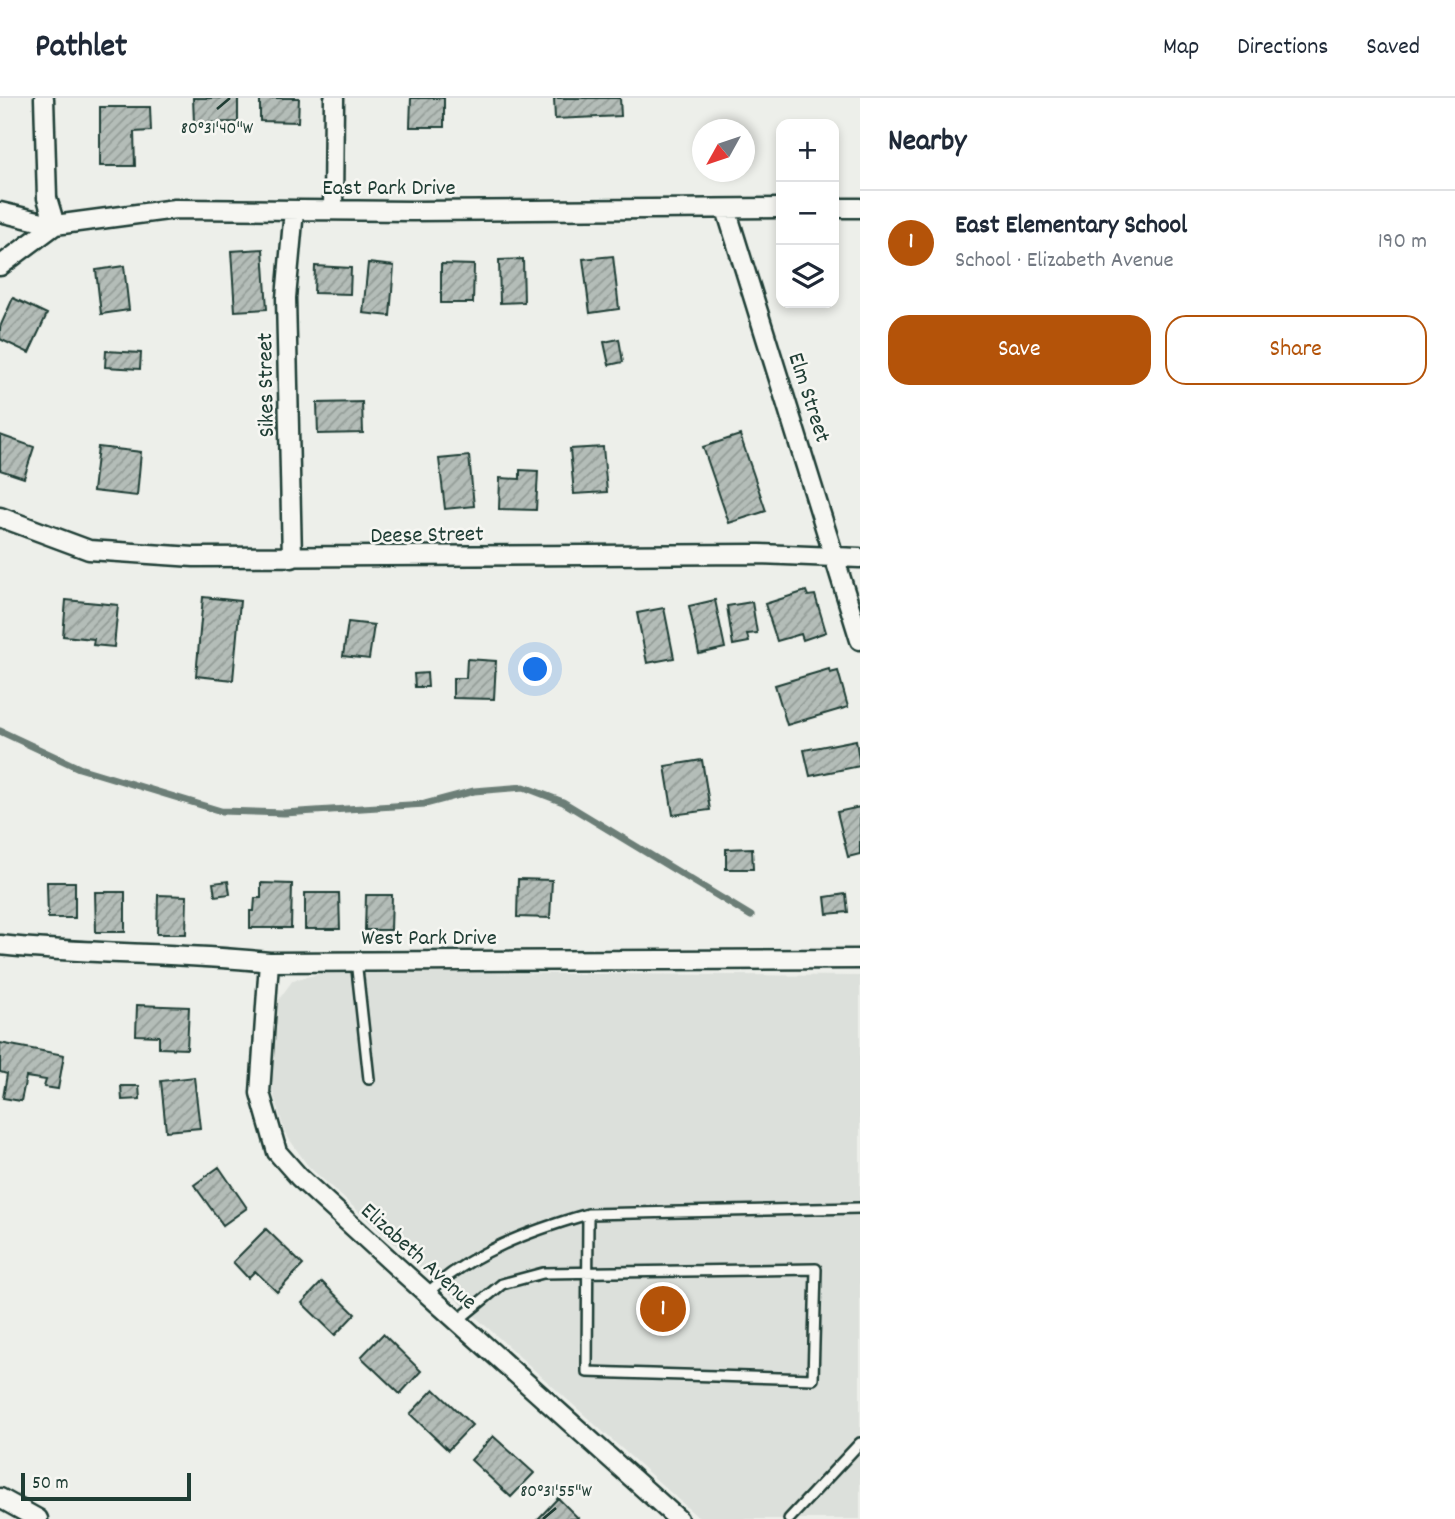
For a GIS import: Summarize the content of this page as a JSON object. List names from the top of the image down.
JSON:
{
  "streets": {
    "street": [
      "East Park Drive",
      "Sikes Street",
      "Elm Street",
      "Deese Street",
      "West Park Drive",
      "Elizabeth Avenue"
    ]
  },
  "crossings": [
    ["East Park Drive", "Sikes Street"],
    ["East Park Drive", "Elm Street"],
    ["Sikes Street", "Deese Street"],
    ["Elm Street", "Deese Street"],
    ["West Park Drive", "Elizabeth Avenue"]
  ],
  "scale_bar": "50 m",
  "north": "bottom left",
  "page": {
    "header": "Pathlet",
    "nav": ["Map", "Directions", "Saved"],
    "heading": "Nearby",
    "map_buttons": ["+", "−"],
    "list": [
      {
        "mark": "1",
        "name": "East Elementary School",
        "note": "School · Elizabeth Avenue",
        "value": "190 m"
      }
    ],
    "buttons": ["Save", "Share"],
    "pins": "1",
    "scale": "50 m"
  },
  "coordinates": ["80°31'40\"W", "80°31'55\"W"]
}
